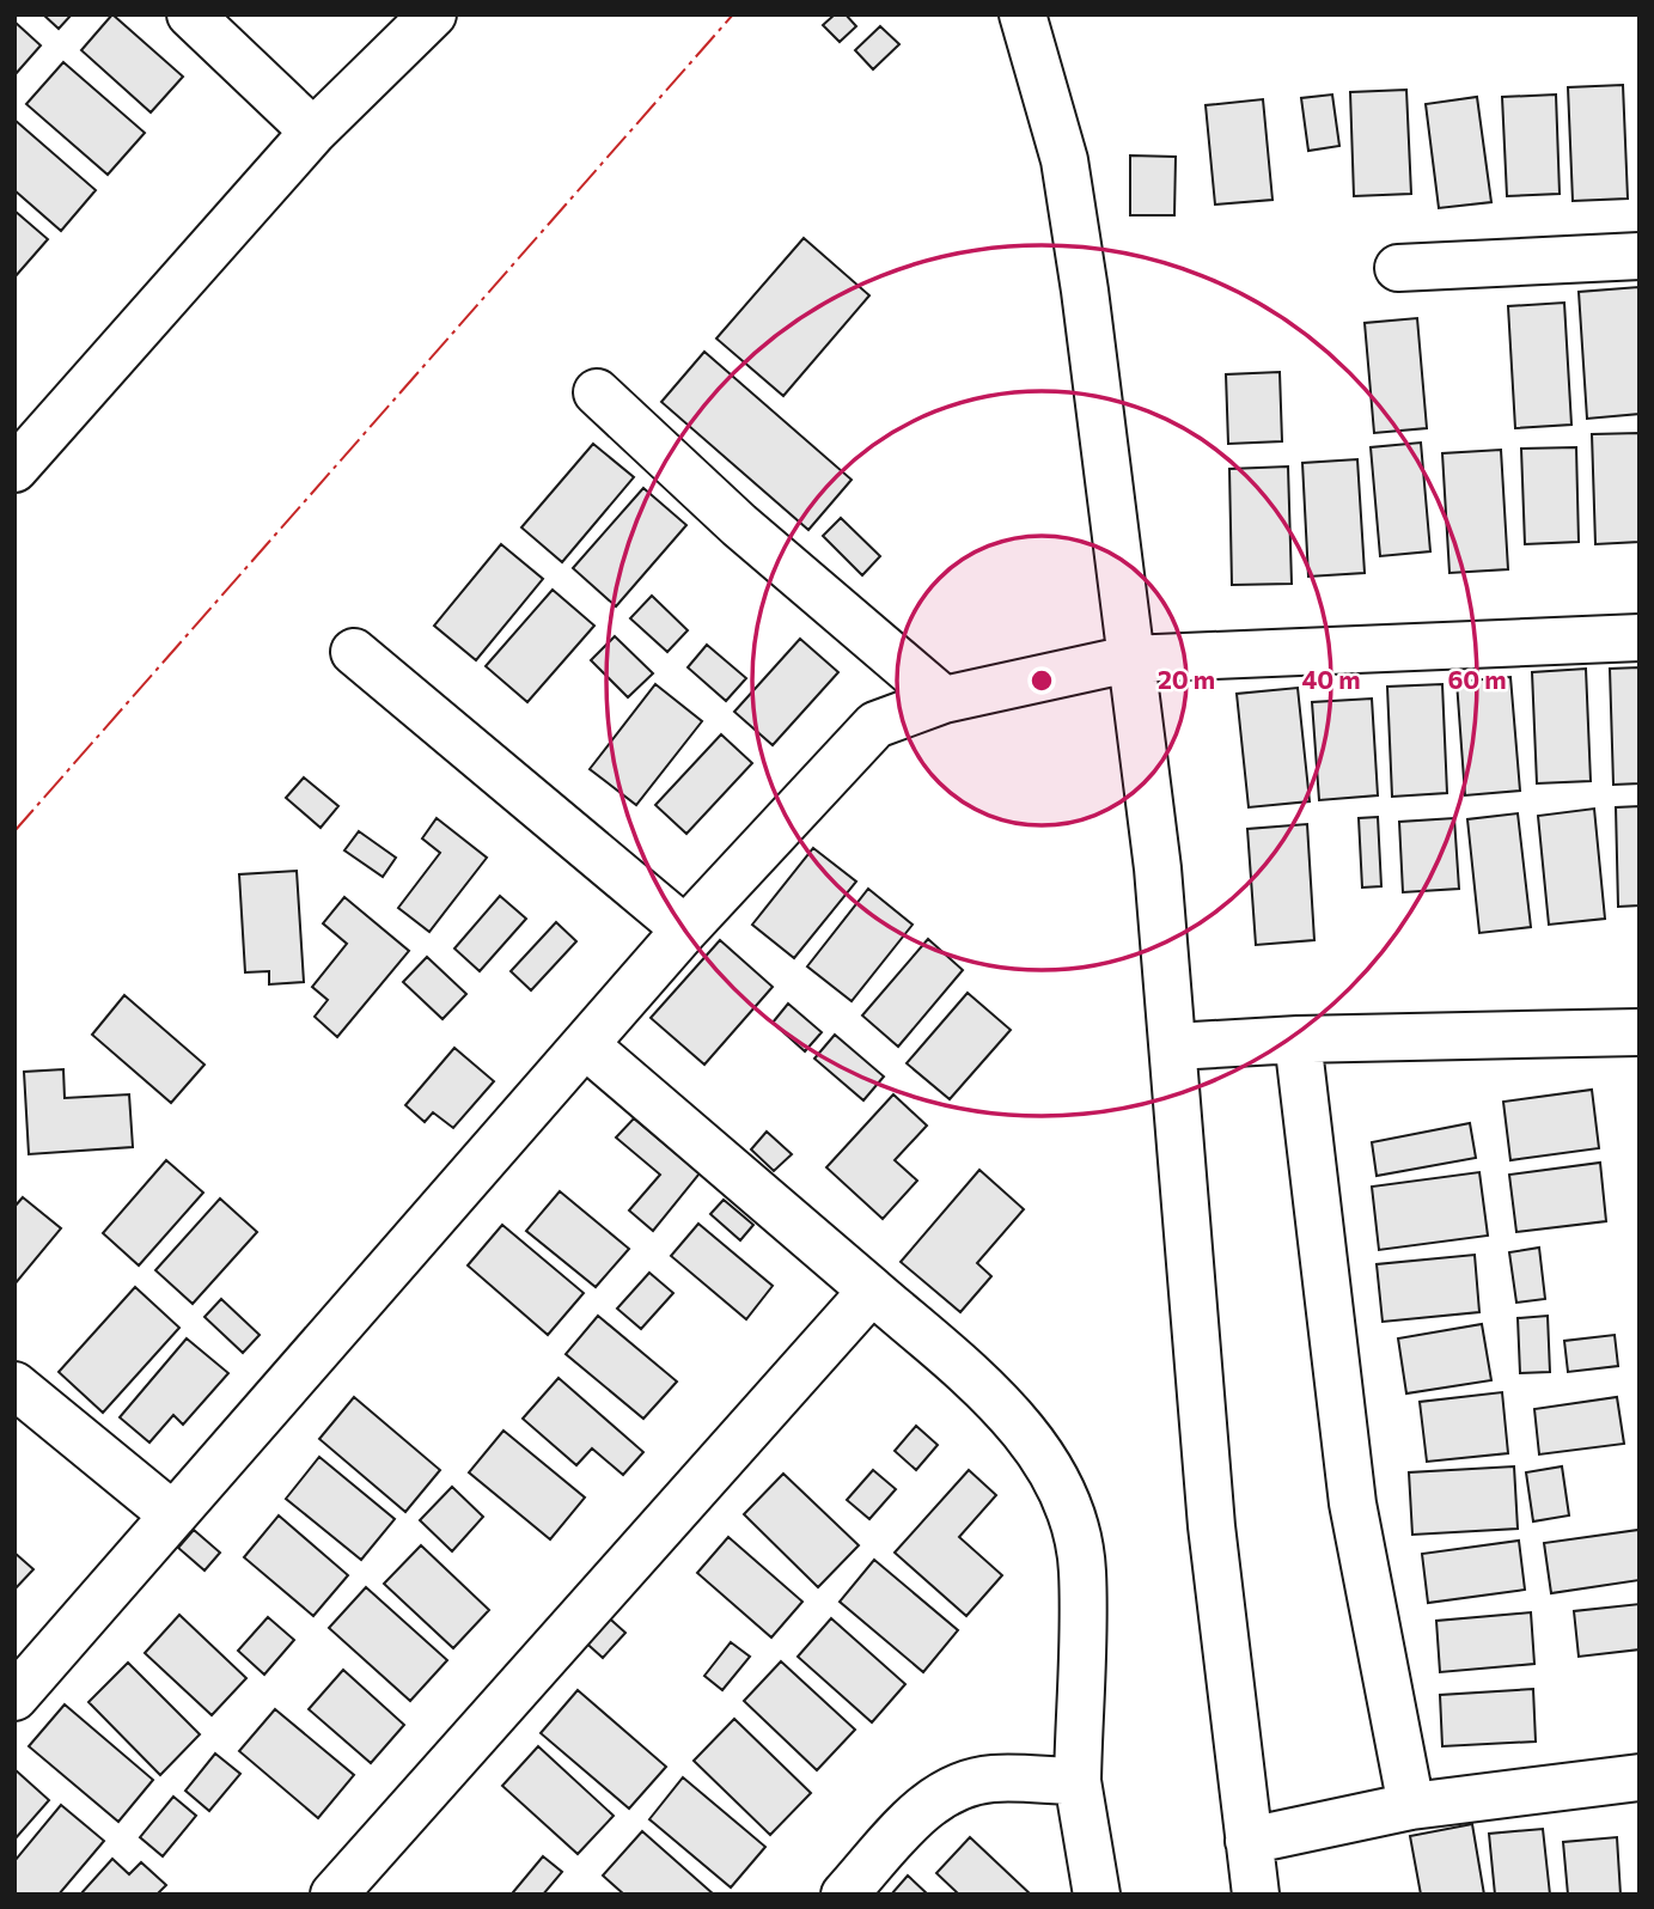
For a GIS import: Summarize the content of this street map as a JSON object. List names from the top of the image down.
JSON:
{
  "rings": ["20 m", "40 m", "60 m"]
}
